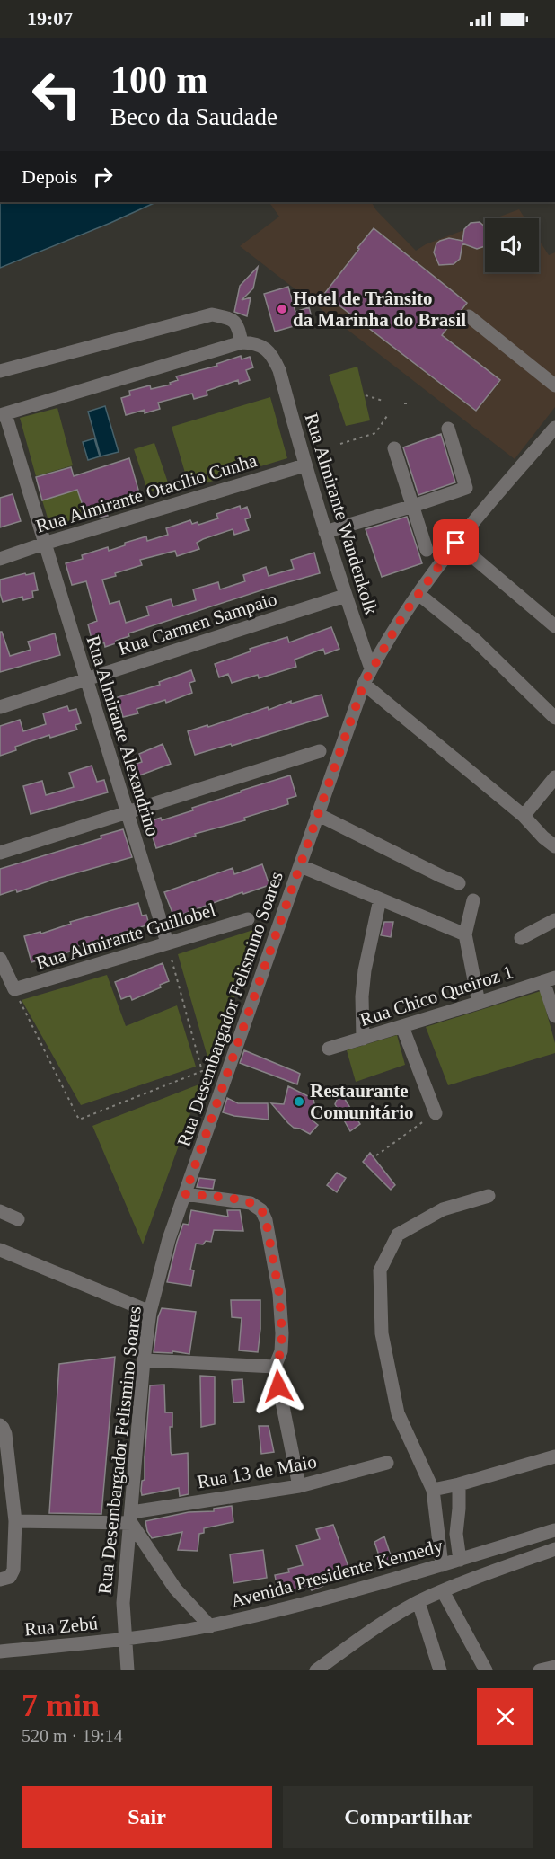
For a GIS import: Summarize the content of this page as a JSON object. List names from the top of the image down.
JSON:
{
  "streets": {
    "street": [
      "Rua Almirante Otacílio Cunha",
      "Rua Almirante Wandenkolk",
      "Rua Carmen Sampaio",
      "Rua Almirante Alexandrino",
      "Rua Almirante Guillobel",
      "Rua Chico Queiroz 1",
      "Rua Desembargador Felismino Soares",
      "Rua 13 de Maio",
      "Avenida Presidente Kennedy",
      "Rua Zebú"
    ]
  },
  "crossings": [
    ["Rua Almirante Otacílio Cunha", "Rua Almirante Wandenkolk"],
    ["Rua Almirante Otacílio Cunha", "Rua Almirante Alexandrino"],
    ["Rua Almirante Wandenkolk", "Rua Carmen Sampaio"],
    ["Rua Almirante Wandenkolk", "Rua Desembargador Felismino Soares"],
    ["Rua Carmen Sampaio", "Rua Almirante Alexandrino"],
    ["Rua Almirante Alexandrino", "Rua Almirante Guillobel"],
    ["Rua Desembargador Felismino Soares", "Rua 13 de Maio"],
    ["Rua Desembargador Felismino Soares", "Avenida Presidente Kennedy"],
    ["Rua Desembargador Felismino Soares", "Rua Zebú"],
    ["Avenida Presidente Kennedy", "Rua Zebú"]
  ],
  "places": ["Hotel de Trânsito da Marinha do Brasil", "Restaurante Comunitário"],
  "page": {
    "status": "19:07",
    "turn": ["100 m", "Beco da Saudade"],
    "then": "Depois",
    "heading": ["7 min", "520 m · 19:14"],
    "buttons": ["Sair", "Compartilhar"]
  }
}
